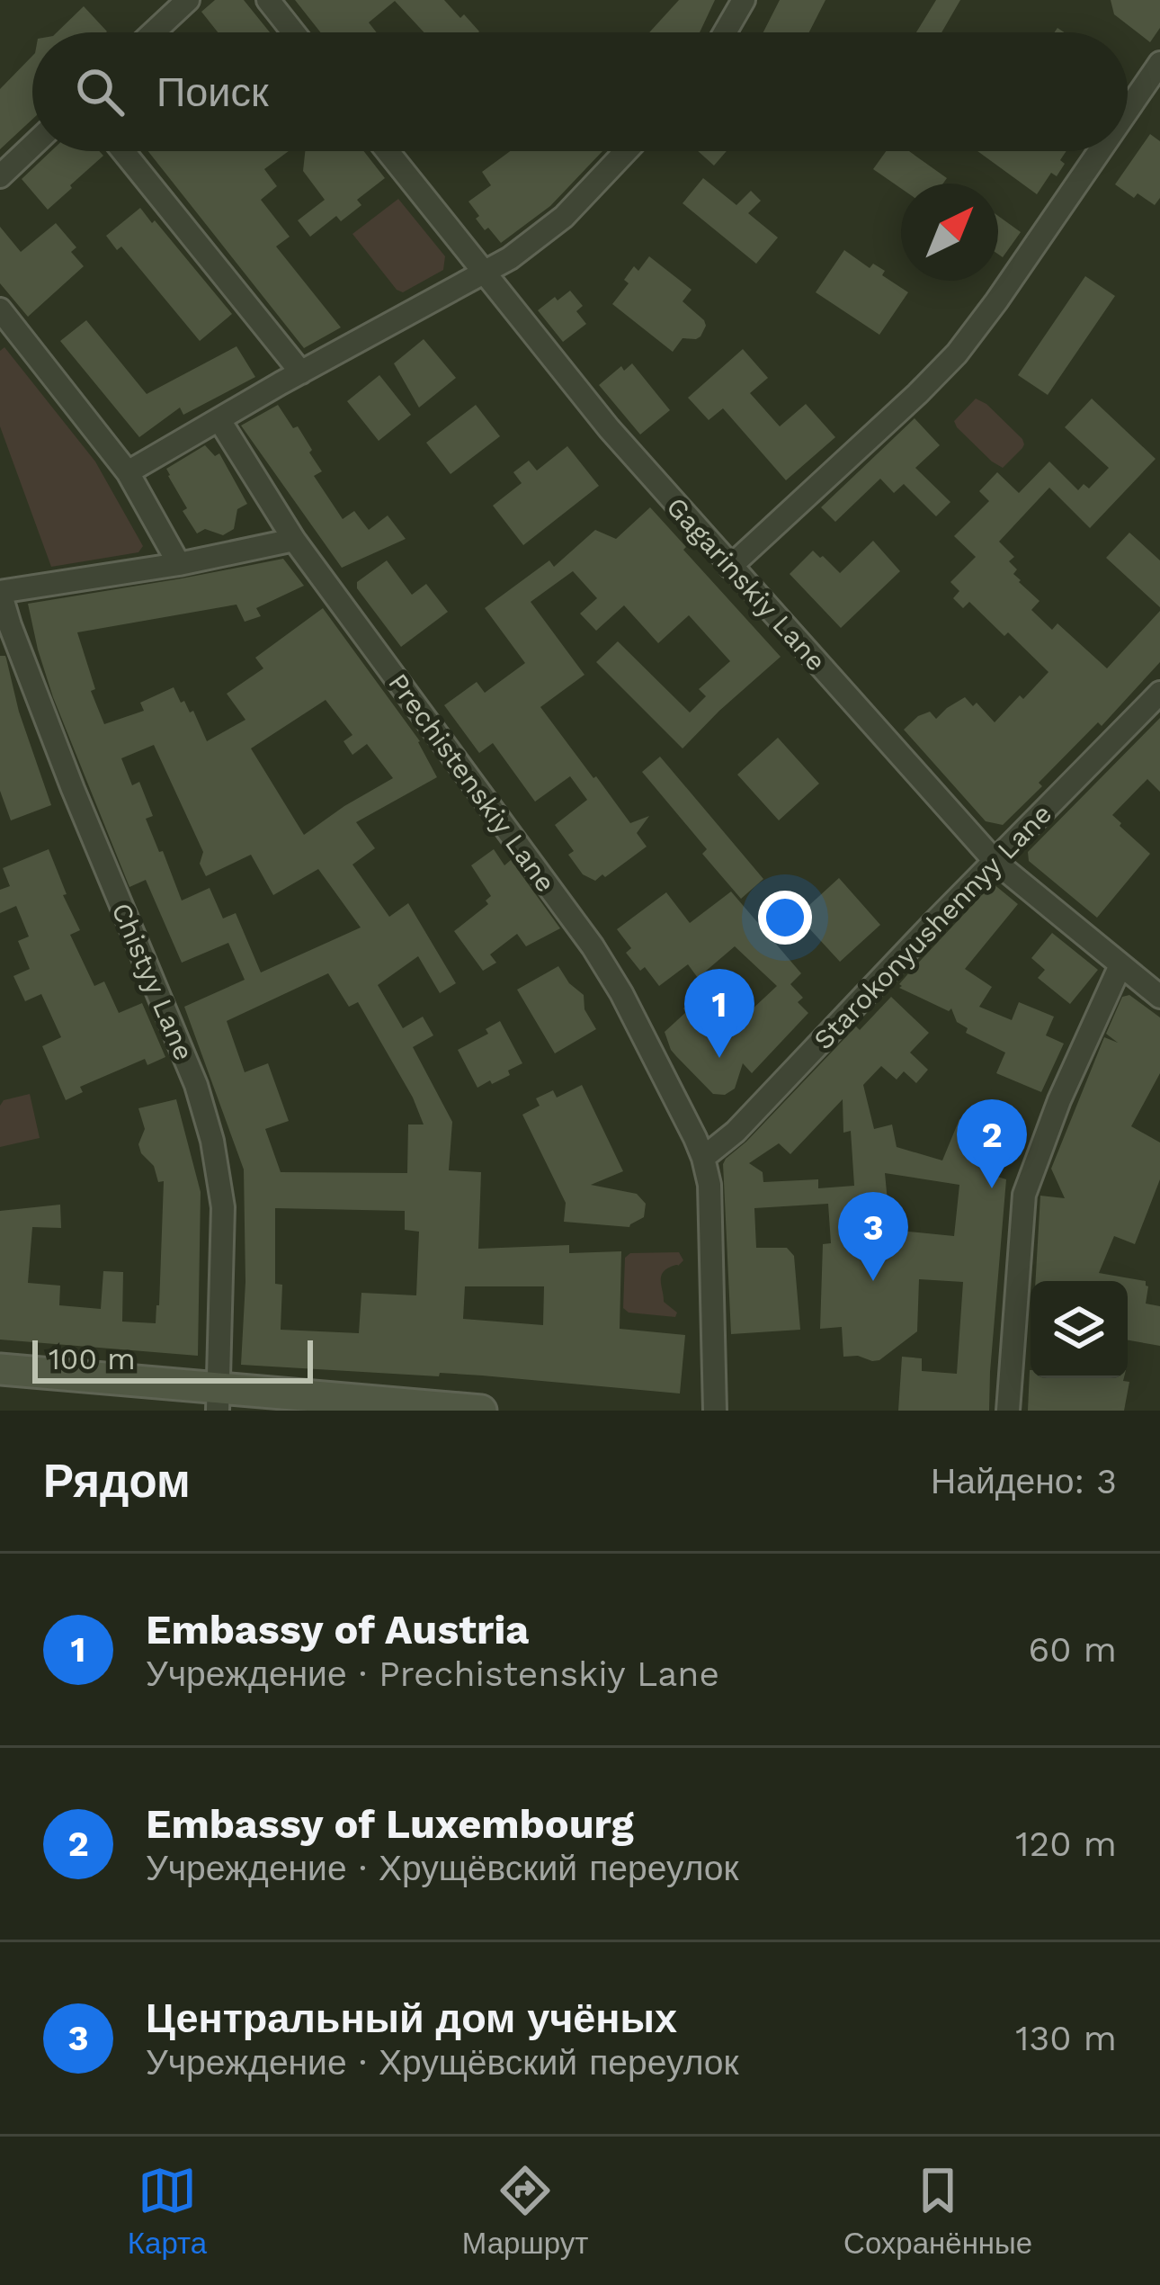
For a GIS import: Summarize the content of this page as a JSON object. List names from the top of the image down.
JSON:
{
  "streets": {
    "street": [
      "Gagarinskiy Lane",
      "Prechistenskiy Lane",
      "Starokonyushennyy Lane",
      "Chistyy Lane"
    ]
  },
  "crossings": [
    ["Gagarinskiy Lane", "Starokonyushennyy Lane"],
    ["Prechistenskiy Lane", "Starokonyushennyy Lane"]
  ],
  "scale_bar": "100 m",
  "north": "top right",
  "page": {
    "search": "Поиск",
    "pins": ["1", "2", "3"],
    "scale": "100 m",
    "heading": ["Рядом", "Найдено: 3"],
    "list": [
      {
        "mark": "1",
        "name": "Embassy of Austria",
        "note": "Учреждение · Prechistenskiy Lane",
        "value": "60 m"
      },
      {
        "mark": "2",
        "name": "Embassy of Luxembourg",
        "note": "Учреждение · Хрущёвский переулок",
        "value": "120 m"
      },
      {
        "mark": "3",
        "name": "Центральный дом учёных",
        "note": "Учреждение · Хрущёвский переулок",
        "value": "130 m"
      }
    ],
    "nav": ["Карта", "Маршрут", "Сохранённые"]
  }
}
